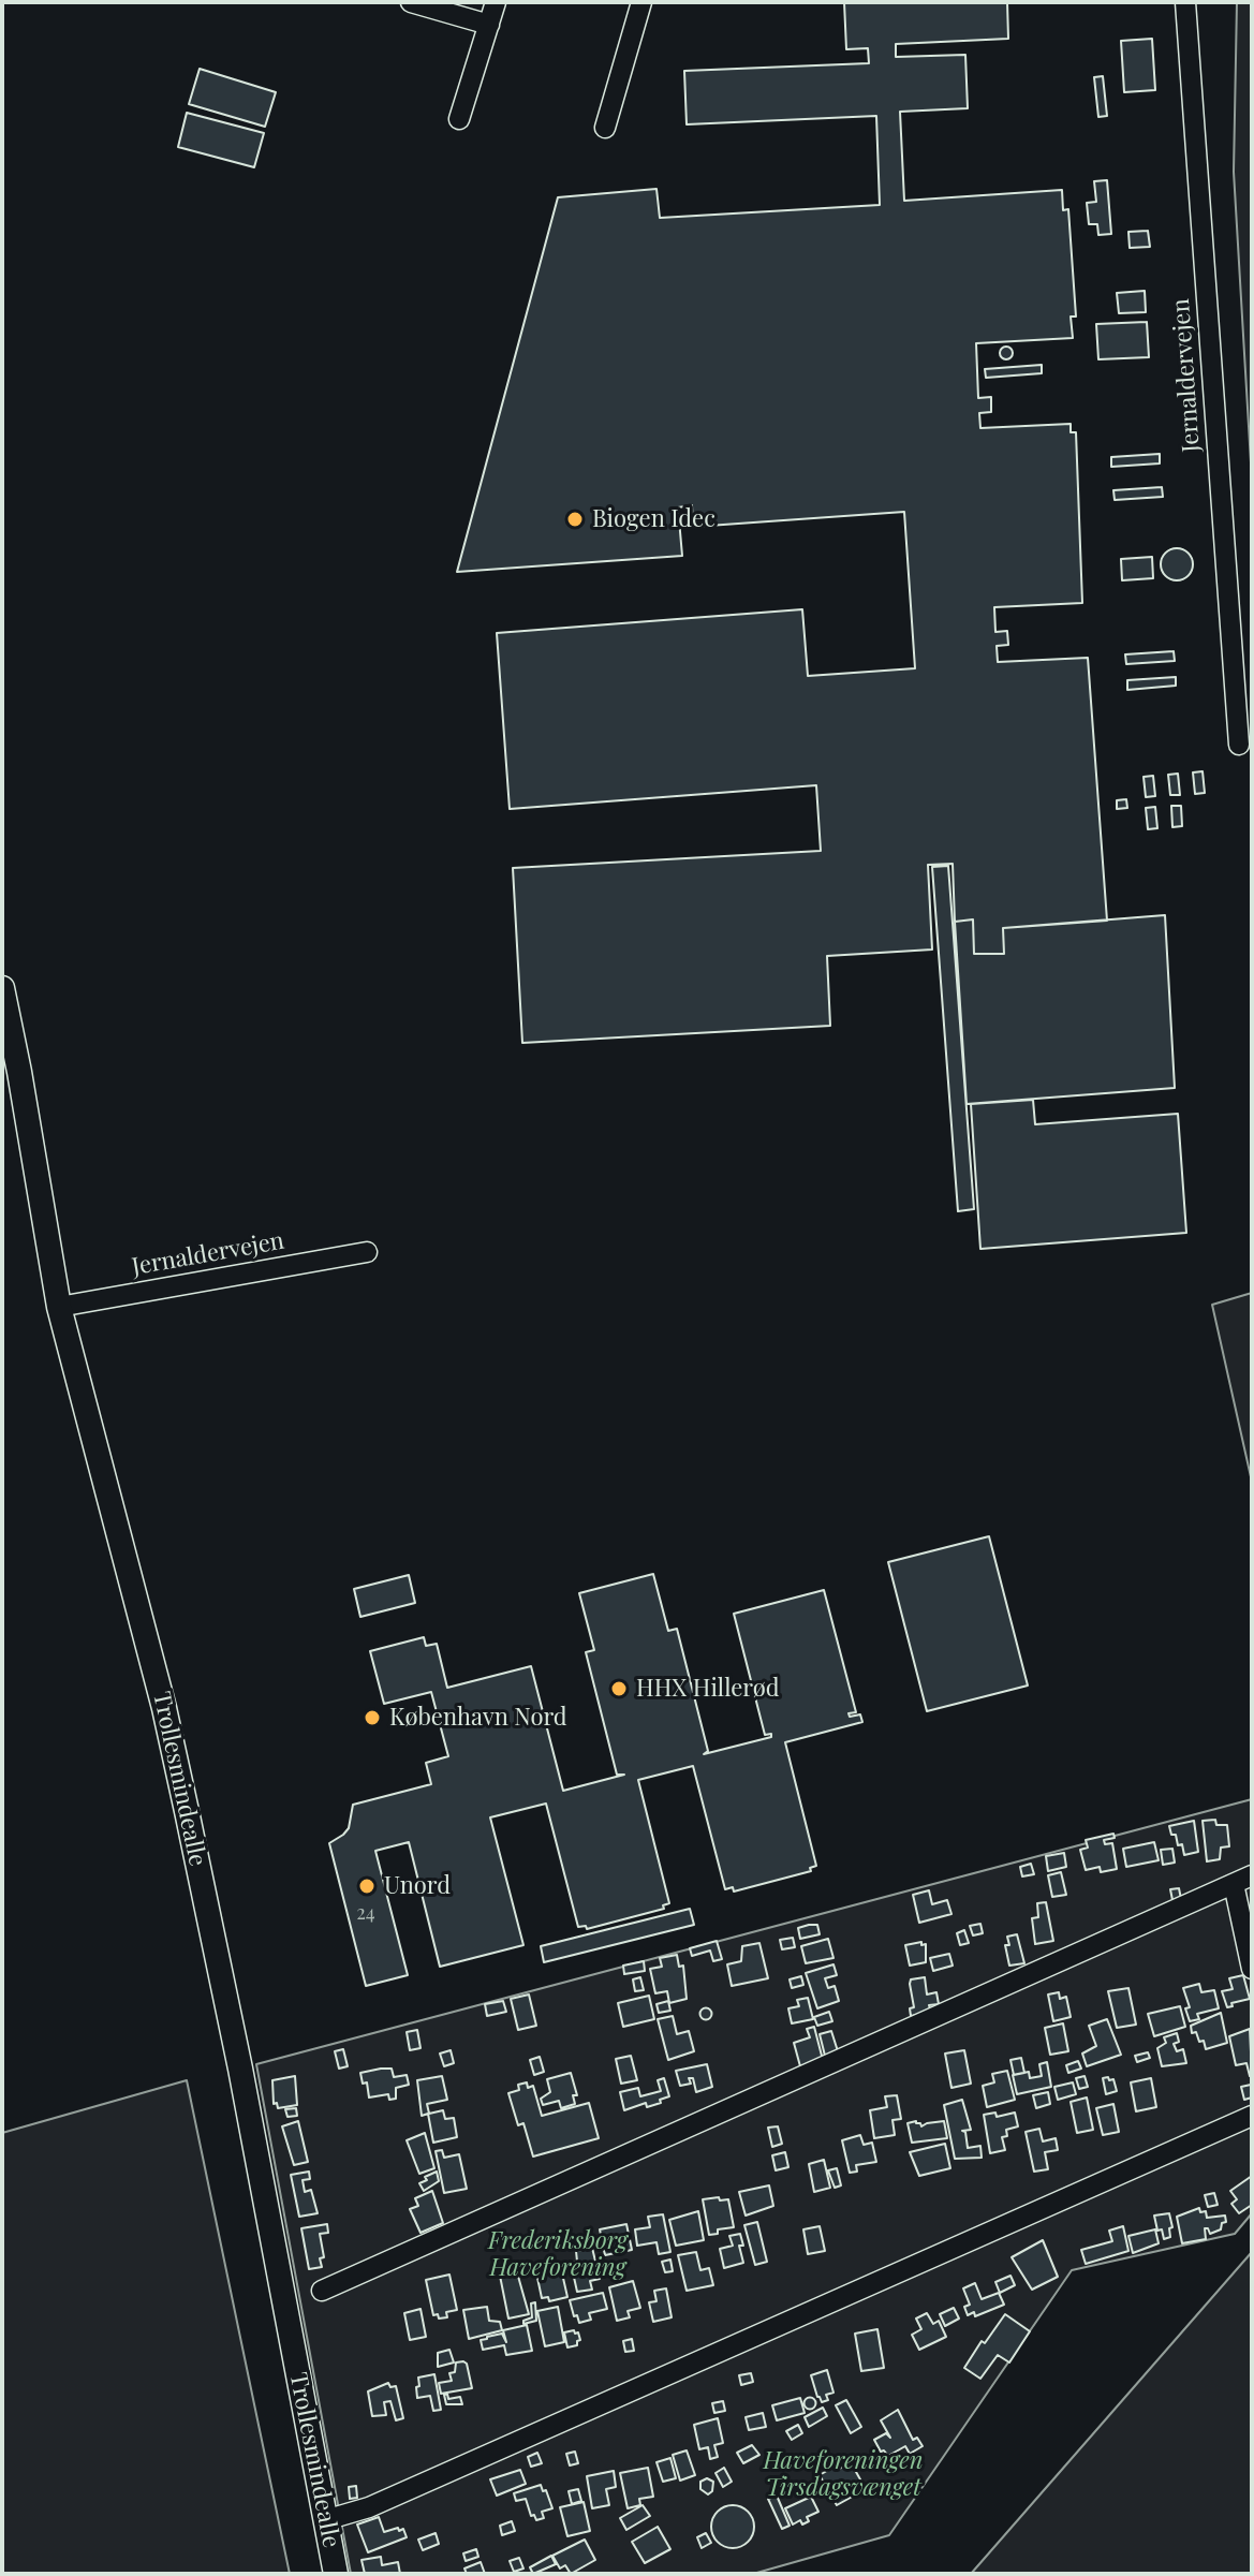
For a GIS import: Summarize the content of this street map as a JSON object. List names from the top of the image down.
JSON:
{
  "streets": {
    "street": ["Jernaldervejen", "Trollesmindealle"]
  },
  "crossings": [
    ["Jernaldervejen", "Trollesmindealle"]
  ],
  "parks": ["Frederiksborg Haveforening", "Haveforeningen Tirsdagsvænget"],
  "places": [
    "Biogen Idec",
    "HHX Hillerød",
    "København Nord",
    "Unord"
  ],
  "house_numbers": ["24"]
}
